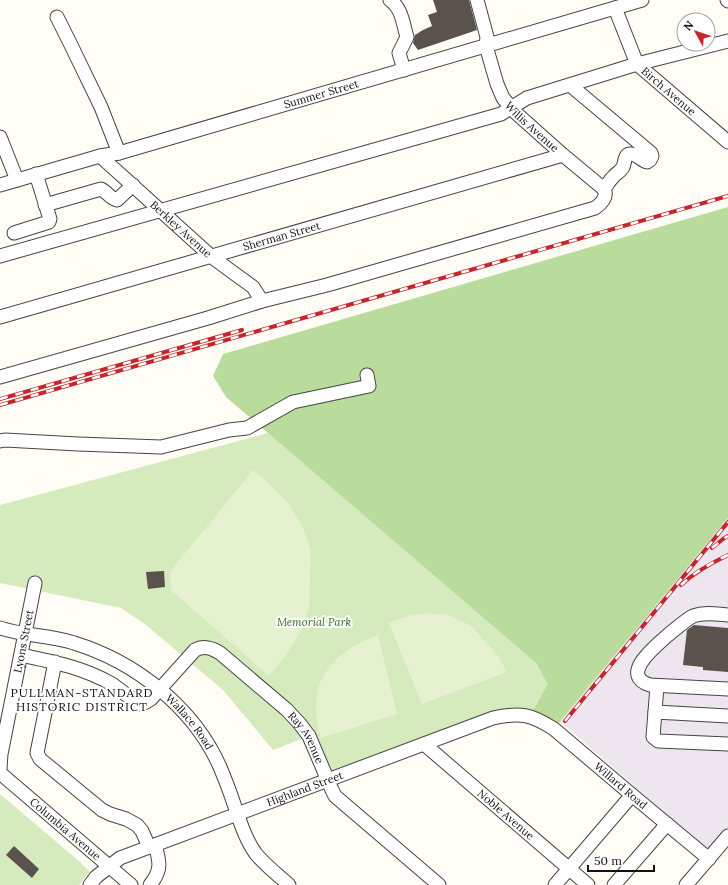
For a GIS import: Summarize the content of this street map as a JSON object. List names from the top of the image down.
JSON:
{
  "streets": {
    "street": [
      "Birch Avenue",
      "Summer Street",
      "Willis Avenue",
      "Berkley Avenue",
      "Sherman Street",
      "Lyons Street",
      "Wallace Road",
      "Ray Avenue",
      "Willard Road",
      "Highland Street",
      "Noble Avenue",
      "Columbia Avenue"
    ]
  },
  "crossings": [
    ["Birch Avenue", "Summer Street"],
    ["Summer Street", "Willis Avenue"],
    ["Summer Street", "Berkley Avenue"],
    ["Willis Avenue", "Sherman Street"],
    ["Berkley Avenue", "Sherman Street"],
    ["Lyons Street", "Wallace Road"],
    ["Lyons Street", "Ray Avenue"],
    ["Wallace Road", "Ray Avenue"],
    ["Wallace Road", "Highland Street"],
    ["Ray Avenue", "Highland Street"],
    ["Willard Road", "Highland Street"],
    ["Highland Street", "Noble Avenue"],
    ["Highland Street", "Columbia Avenue"]
  ],
  "districts": ["PULLMAN-STANDARD HISTORIC DISTRICT"],
  "parks": ["Memorial Park"],
  "scale_bar": "50 m",
  "north": "top left"
}
